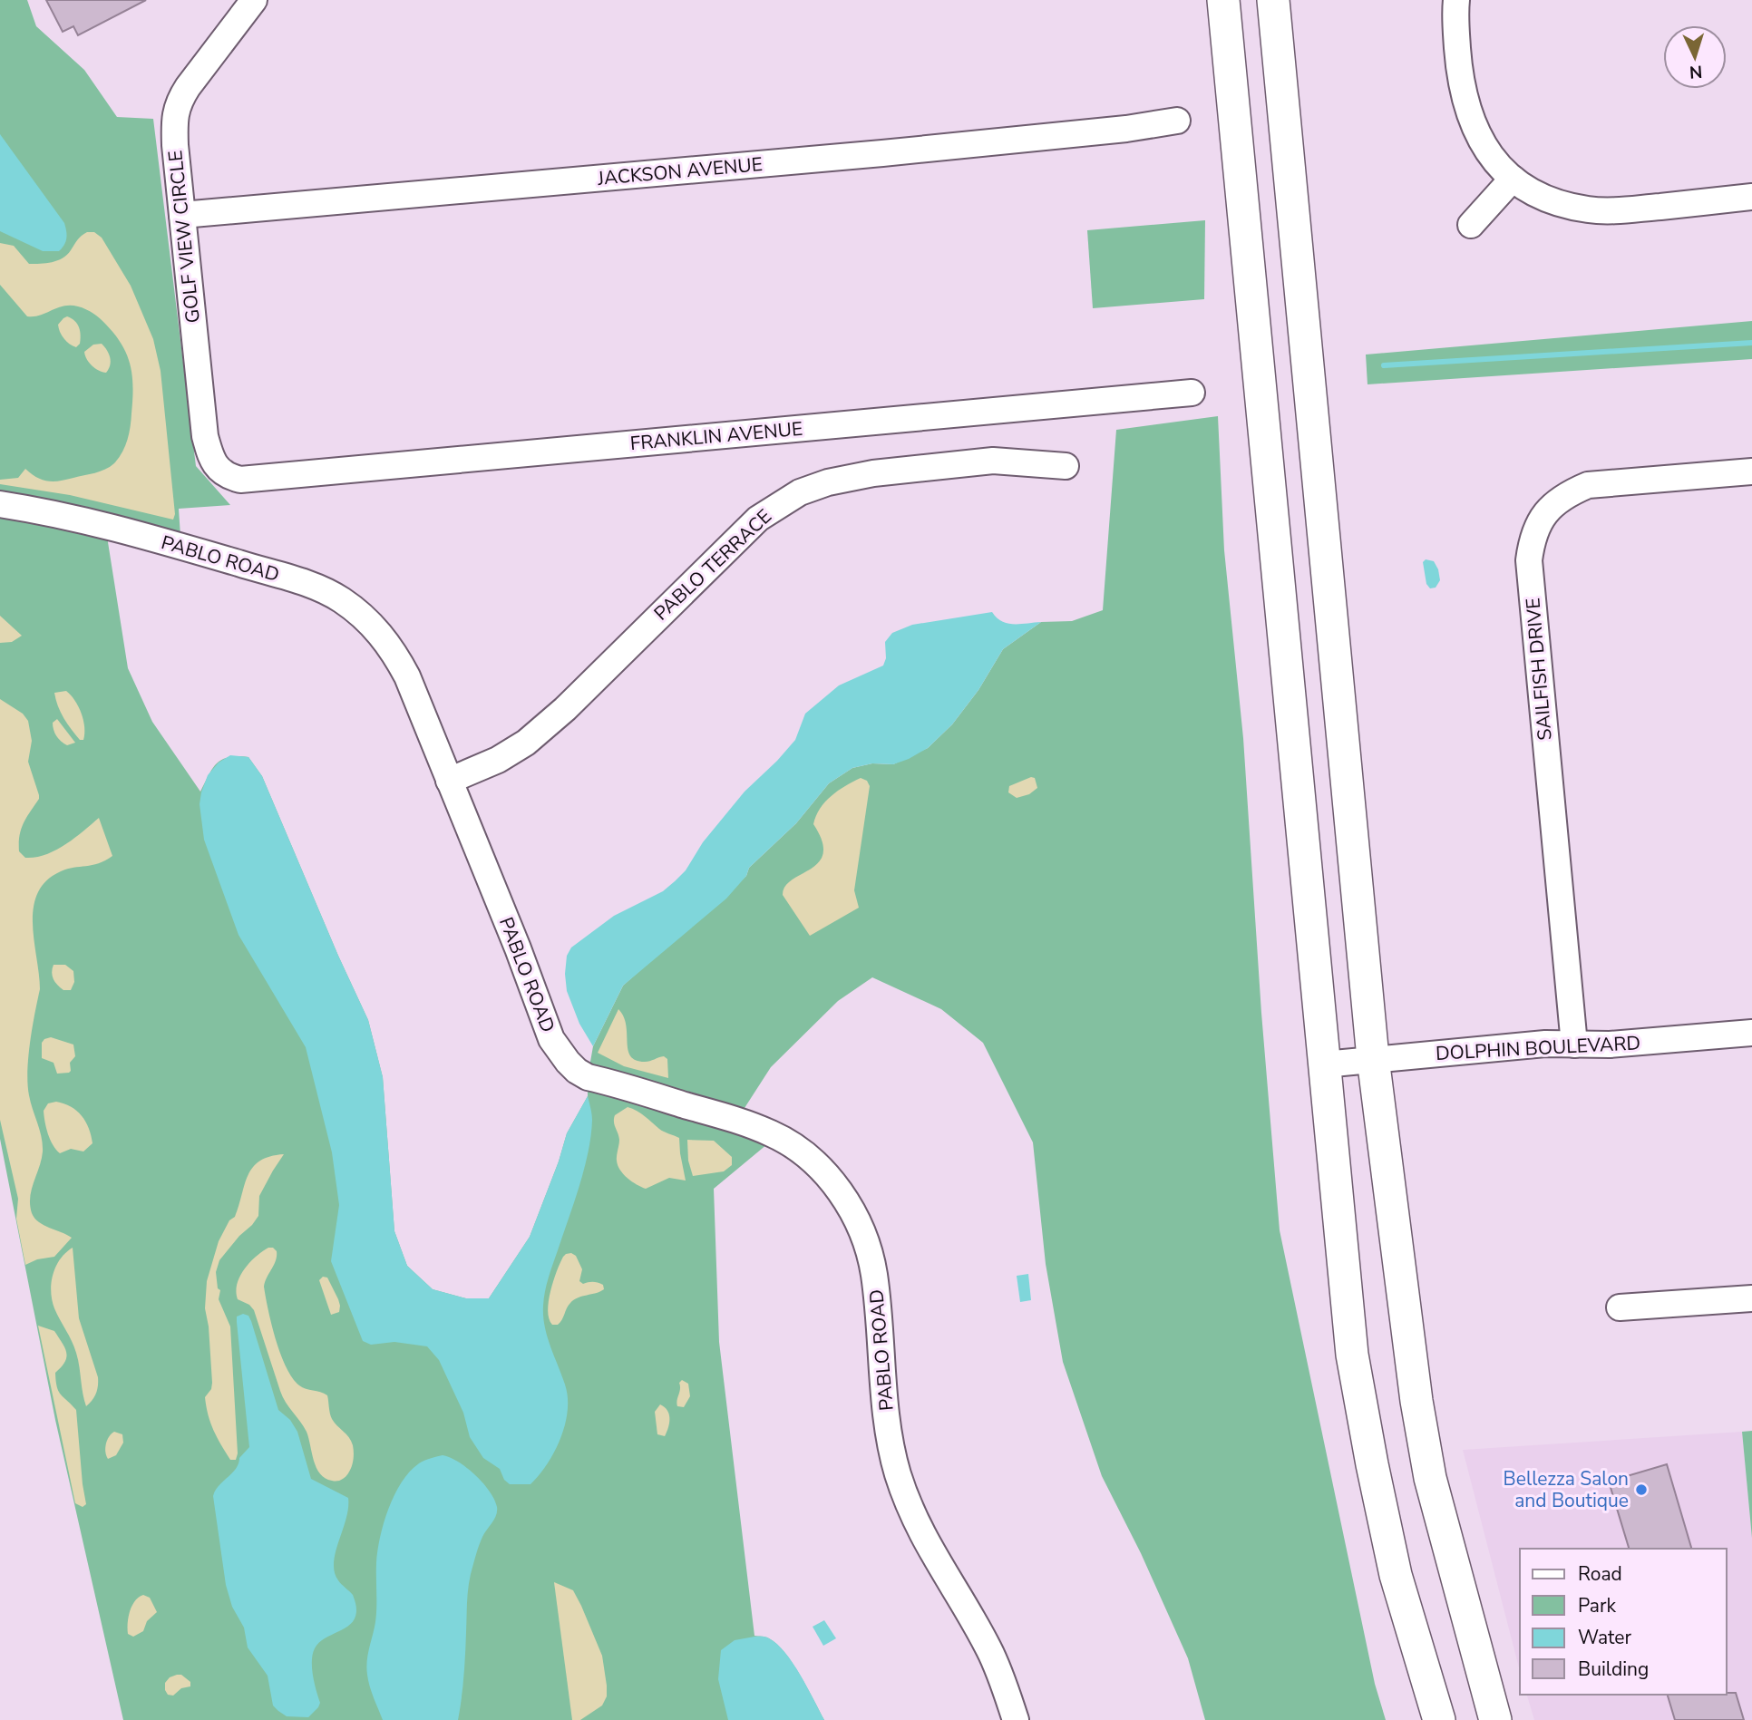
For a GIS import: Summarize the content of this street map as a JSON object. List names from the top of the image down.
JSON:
{
  "streets": {
    "street": [
      "JACKSON AVENUE",
      "GOLF VIEW CIRCLE",
      "FRANKLIN AVENUE",
      "PABLO ROAD",
      "PABLO TERRACE",
      "SAILFISH DRIVE",
      "DOLPHIN BOULEVARD"
    ]
  },
  "crossings": [
    ["JACKSON AVENUE", "GOLF VIEW CIRCLE"],
    ["GOLF VIEW CIRCLE", "FRANKLIN AVENUE"],
    ["PABLO ROAD", "PABLO TERRACE"],
    ["SAILFISH DRIVE", "DOLPHIN BOULEVARD"]
  ],
  "places": ["Bellezza Salon and Boutique"],
  "legend": [
    "Road",
    "Park",
    "Water",
    "Building"
  ],
  "north": "bottom"
}
